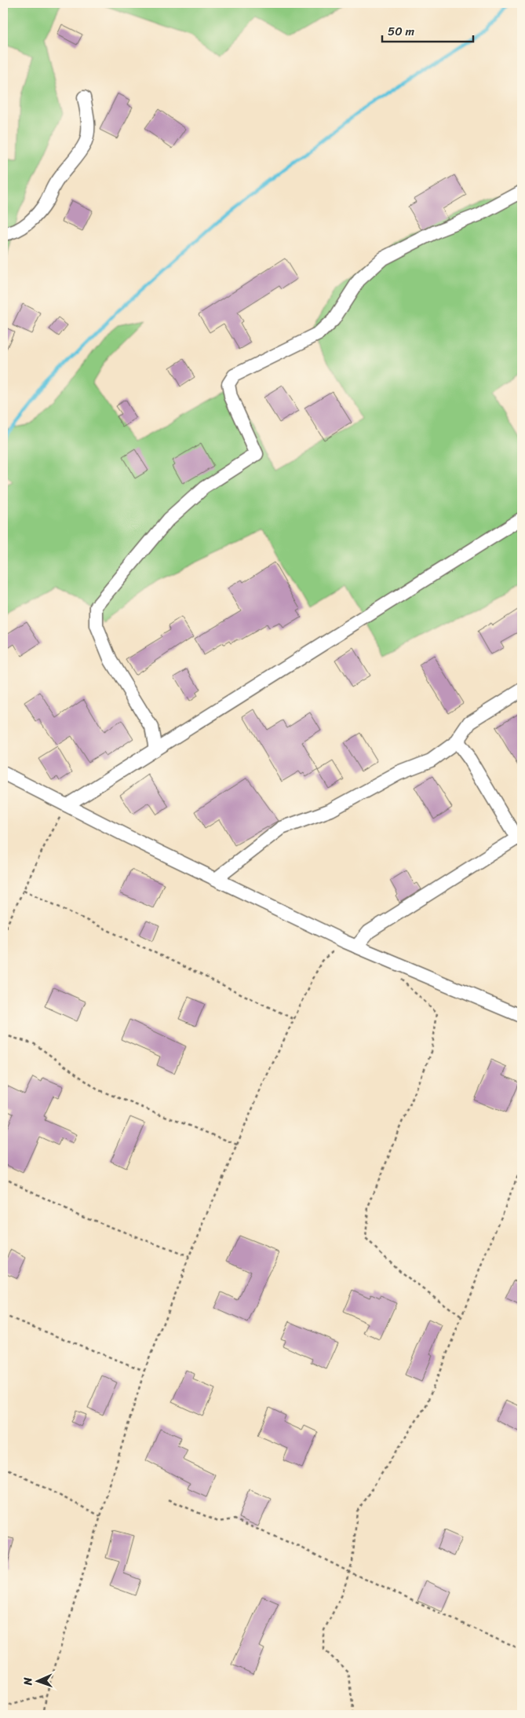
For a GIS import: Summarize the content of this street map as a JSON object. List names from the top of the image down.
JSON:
{
  "scale_bar": "50 m",
  "north": "left"
}
